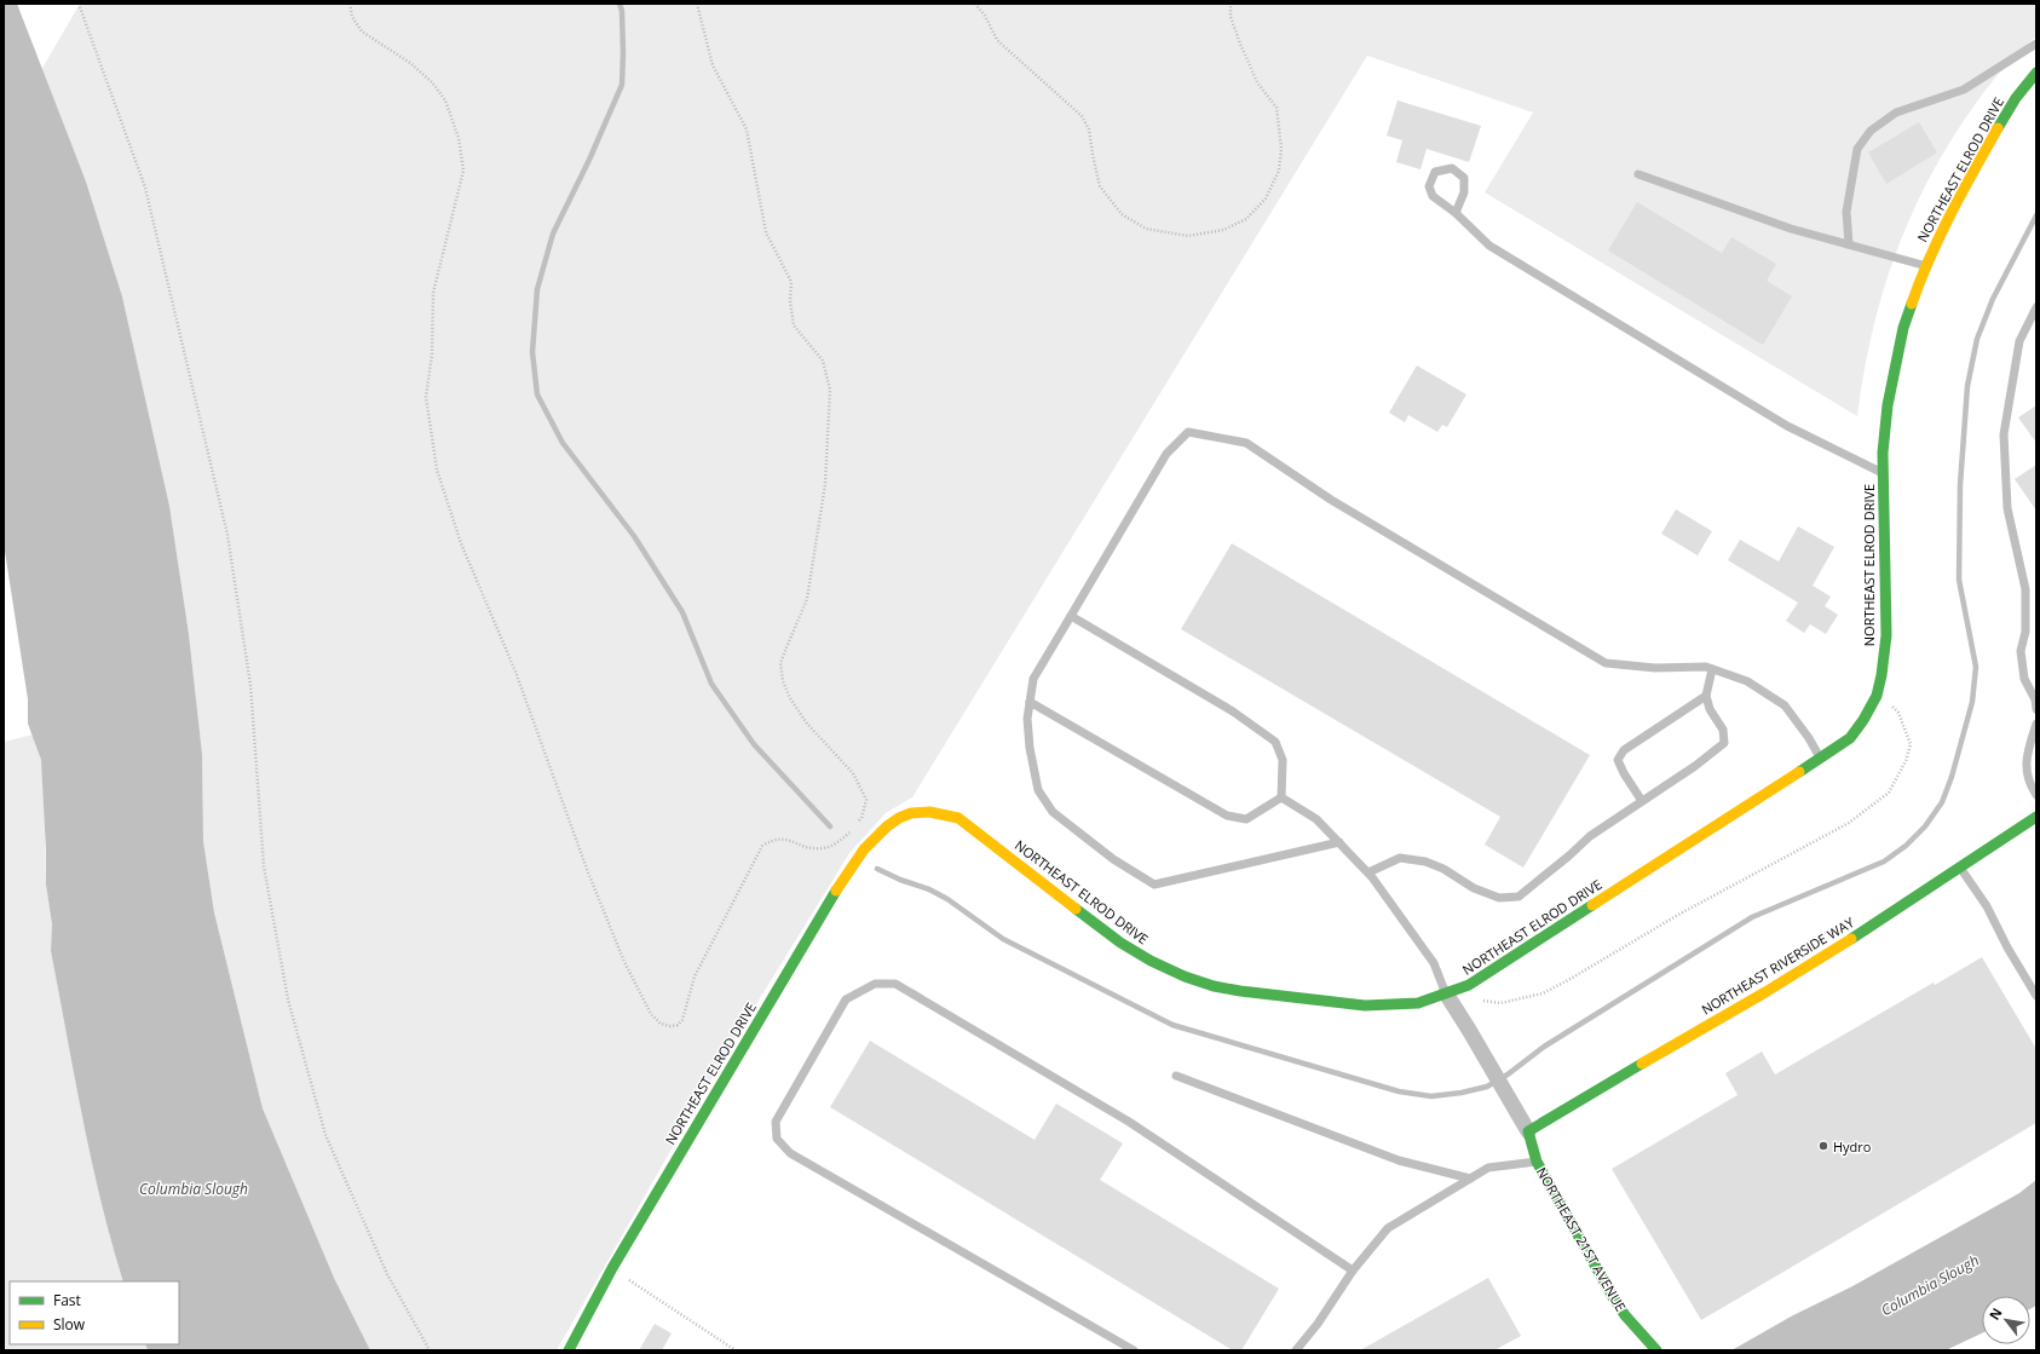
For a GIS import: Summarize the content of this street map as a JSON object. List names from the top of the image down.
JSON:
{
  "streets": {
    "street": ["NORTHEAST ELROD DRIVE", "NORTHEAST RIVERSIDE WAY", "NORTHEAST 21ST AVENUE"]
  },
  "crossings": [
    ["NORTHEAST ELROD DRIVE", "NORTHEAST 21ST AVENUE"],
    ["NORTHEAST RIVERSIDE WAY", "NORTHEAST 21ST AVENUE"]
  ],
  "water": ["Columbia Slough"],
  "places": ["Hydro"],
  "legend": ["Fast", "Slow"],
  "north": "top left"
}
